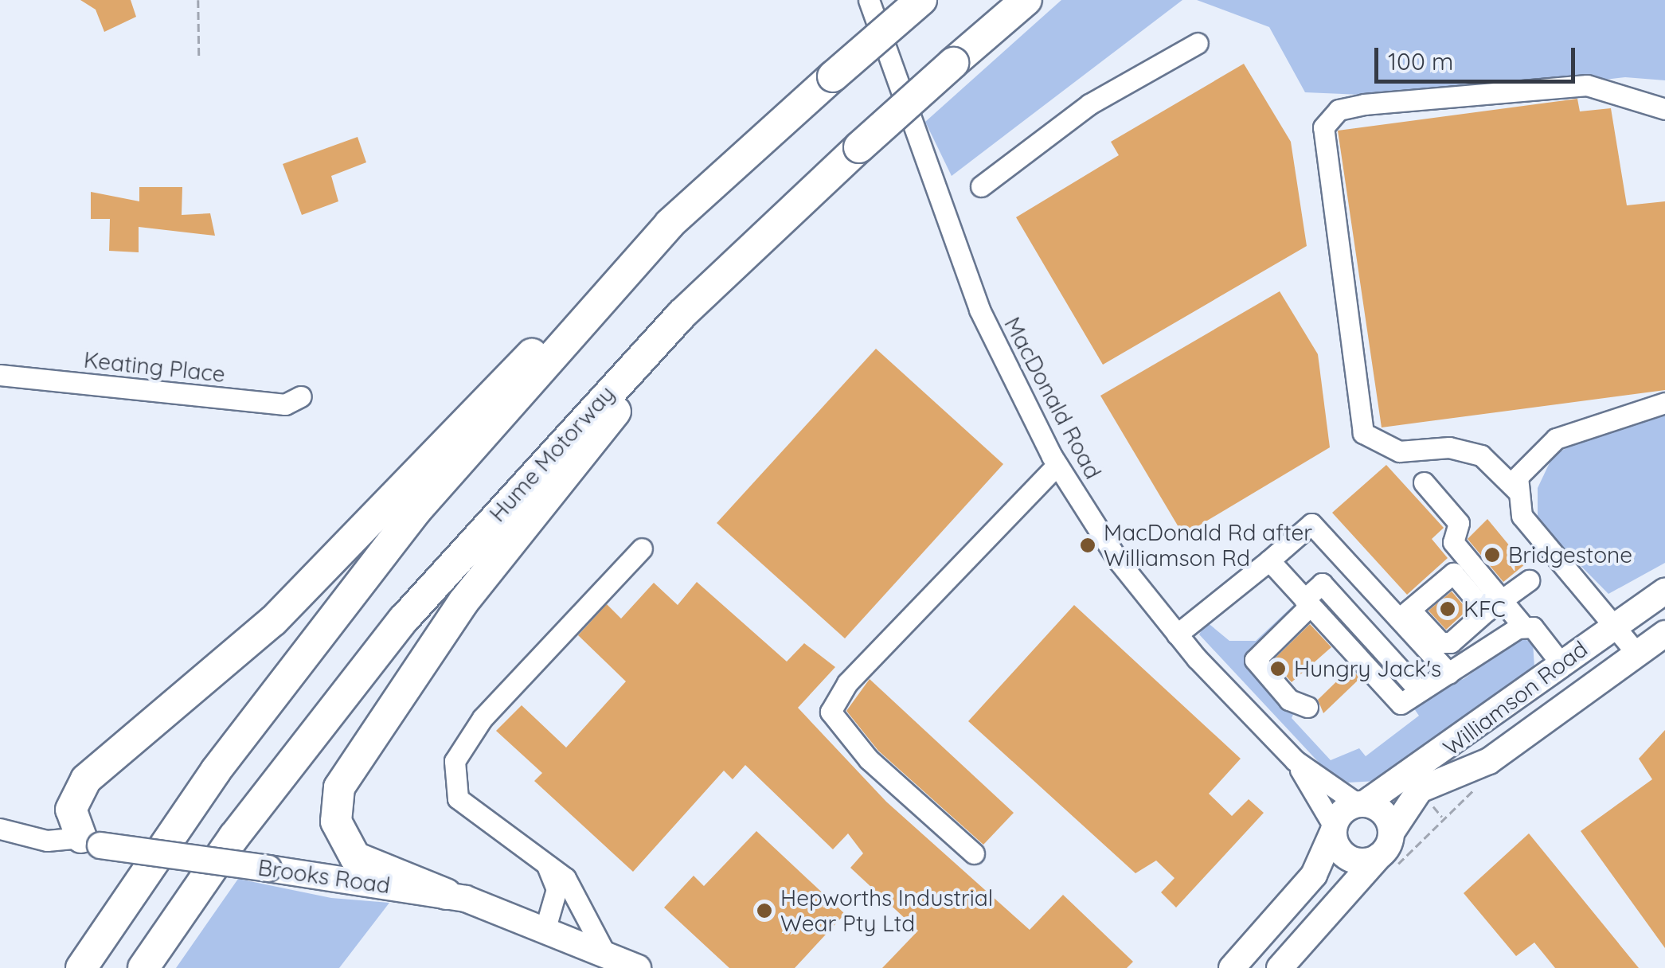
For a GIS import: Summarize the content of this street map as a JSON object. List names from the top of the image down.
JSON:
{
  "streets": {
    "highway": ["Hume Motorway"],
    "main road": ["Williamson Road", "Brooks Road"],
    "street": ["Keating Place", "MacDonald Road"]
  },
  "crossings": [
    ["MacDonald Road", "Williamson Road"]
  ],
  "places": [
    "MacDonald Rd after Williamson Rd",
    "Bridgestone",
    "KFC",
    "Hungry Jack's",
    "Hepworths Industrial Wear Pty Ltd"
  ],
  "scale_bar": "100 m"
}
